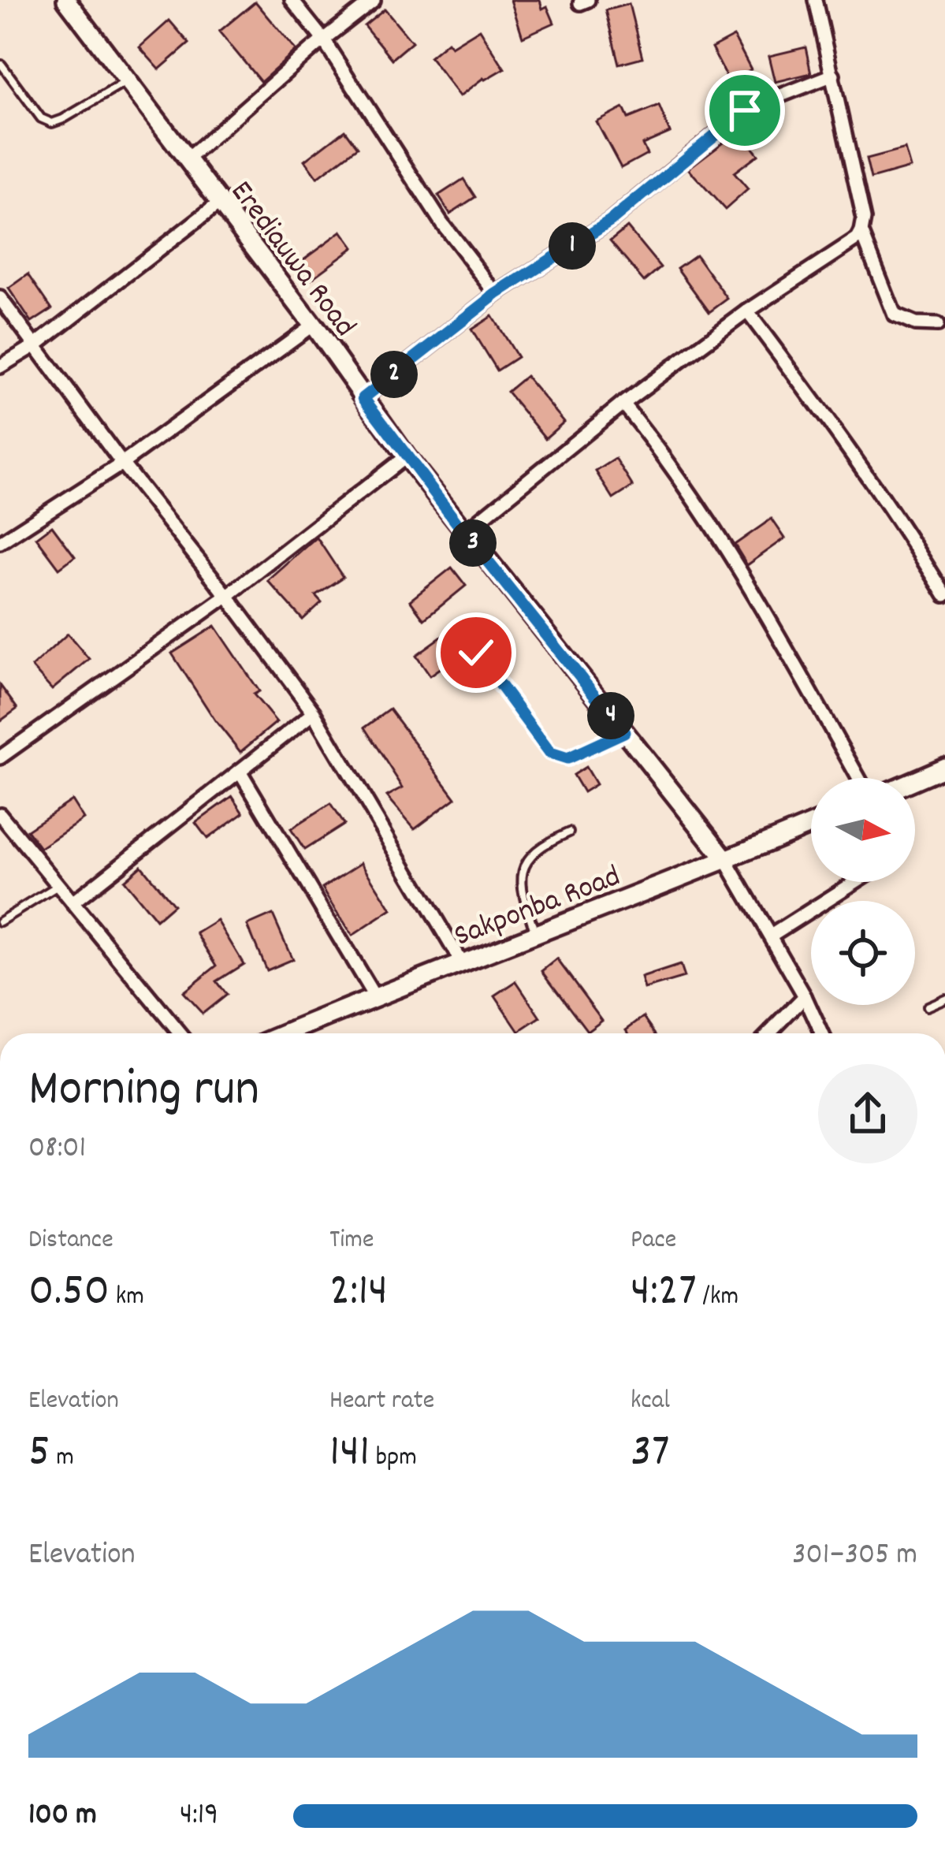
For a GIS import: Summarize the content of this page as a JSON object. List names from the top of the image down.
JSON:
{
  "streets": {
    "street": ["Erediauwa Road", "Sakponba Road"]
  },
  "crossings": [
    ["Erediauwa Road", "Sakponba Road"]
  ],
  "north": "right",
  "page": {
    "pins": [
      "1",
      "2",
      "3",
      "4"
    ],
    "heading": ["Morning run", "08:01"],
    "stats": [
      ["Distance", "0.50 km"],
      ["Time", "2:14"],
      ["Pace", "4:27 /km"],
      ["Elevation", "5 m"],
      ["Heart rate", "141 bpm"],
      ["kcal", "37"]
    ],
    "chart": ["Elevation", "301–305 m"],
    "list": [
      {
        "name": "100 m",
        "note": "4:19"
      }
    ]
  }
}
